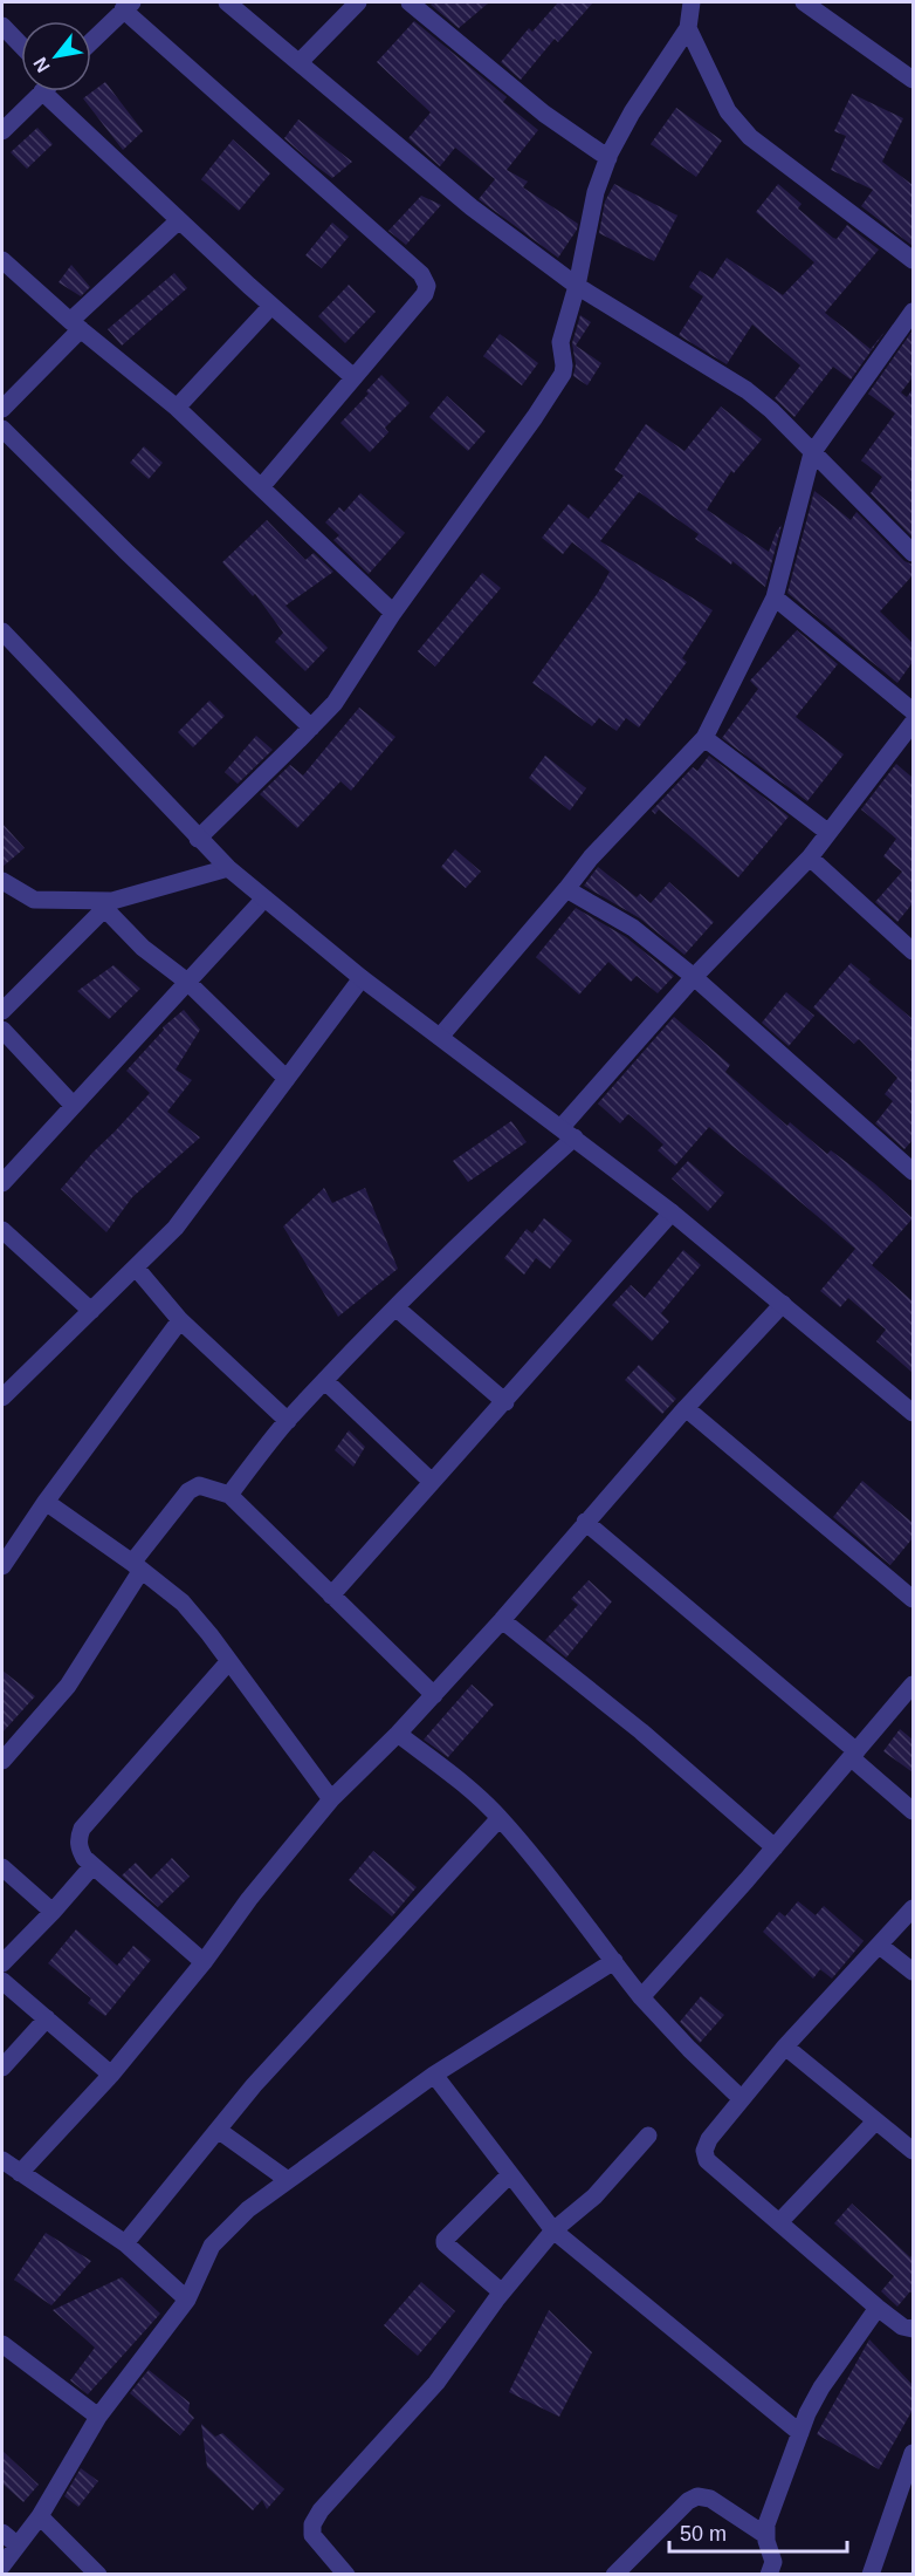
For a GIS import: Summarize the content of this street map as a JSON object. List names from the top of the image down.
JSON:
{
  "scale_bar": "50 m",
  "north": "bottom left"
}
